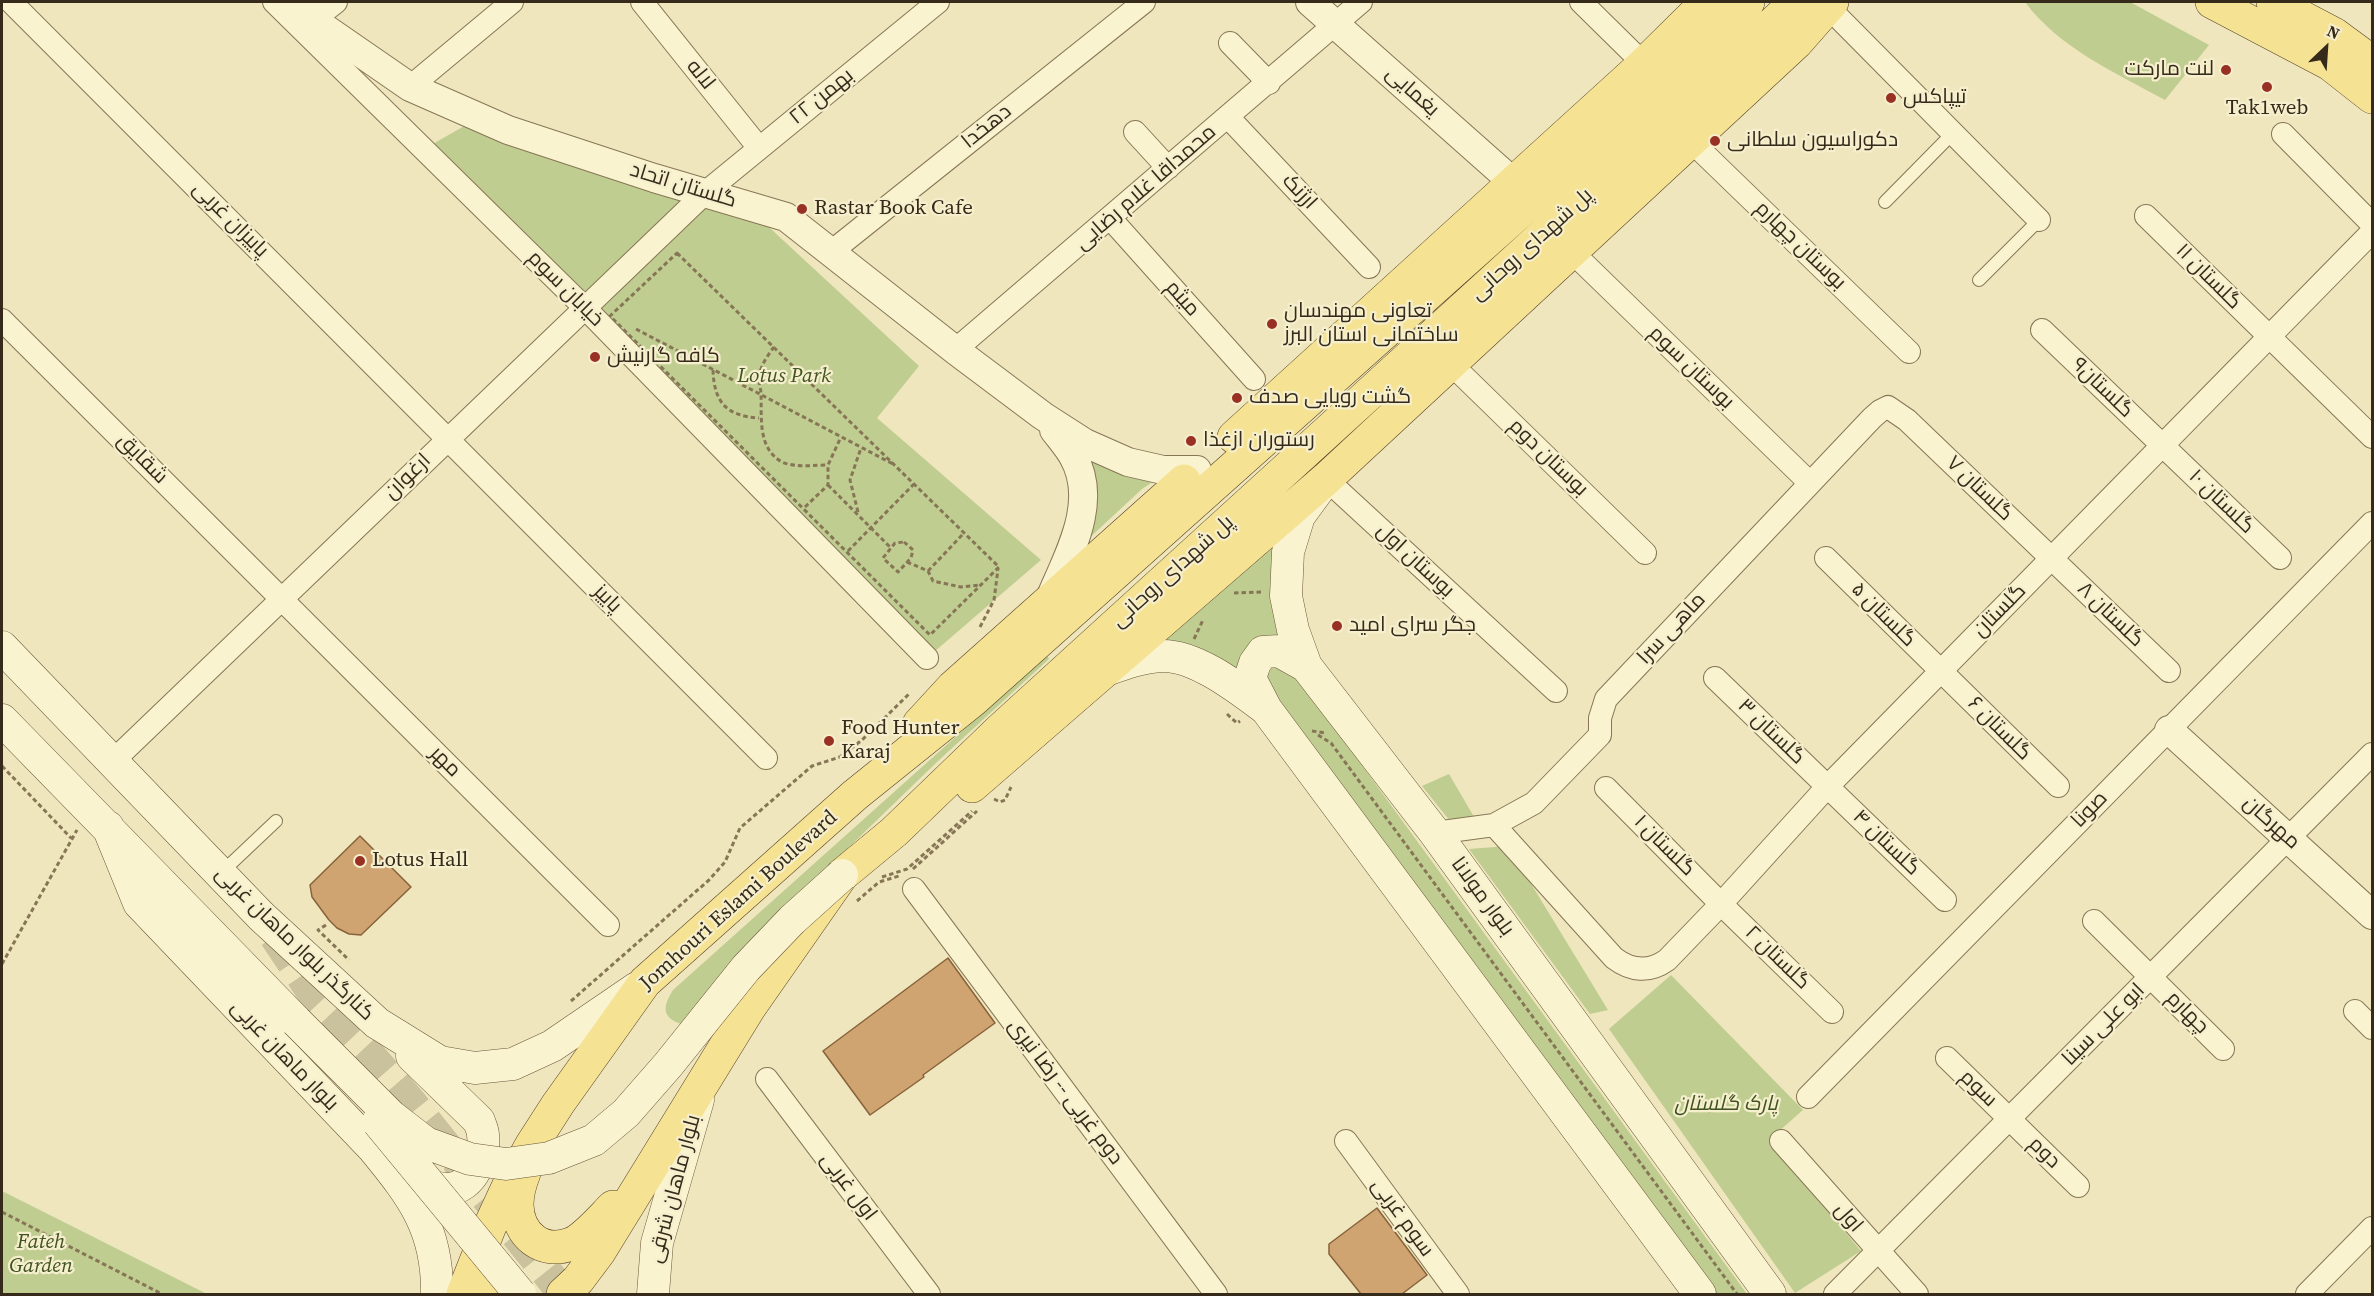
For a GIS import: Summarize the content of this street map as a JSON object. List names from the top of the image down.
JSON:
{
  "streets": {
    "main road": [
      "پل شهدای روحانی",
      "بلوار مولانا",
      "Jomhouri Eslami Boulevard",
      "کنارگذر بلوار ماهان غربی",
      "بلوار ماهان غربی",
      "بلوار ماهان شرقی"
    ],
    "street": [
      "لاله",
      "یغمایی",
      "۲۲ بهمن",
      "دهخدا",
      "گلستان اتحاد",
      "محمداقا غلام رضایی",
      "ارژنک",
      "پاییزان غربی",
      "بوستان چهارم",
      "گلستان ۱۱",
      "خیابان سوم",
      "میثم",
      "بوستان سوم",
      "گلستان۹",
      "بوستان دوم",
      "شقایق",
      "ارغوان",
      "گلستان ۷",
      "گلستان ۱۰",
      "بوستان اول",
      "پاییز",
      "گلستان",
      "گلستان ۵",
      "گلستان ۸",
      "ماهی سرا",
      "گلستان ۶",
      "گلستان ۳",
      "مهر",
      "صونا",
      "مهرگان",
      "گلستان ۴",
      "گلستان ۱",
      "گلستان ۲",
      "چهارم",
      "ابو علی سینا",
      "سوم",
      "دوم غربی -- رضا نیری",
      "دوم",
      "اول غربی",
      "سوم غربی",
      "اول"
    ]
  },
  "crossings": [
    ["لاله", "۲۲ بهمن"],
    ["یغمایی", "محمداقا غلام رضایی"],
    ["۲۲ بهمن", "گلستان اتحاد"],
    ["۲۲ بهمن", "ارغوان"],
    ["دهخدا", "گلستان اتحاد"],
    ["گلستان اتحاد", "محمداقا غلام رضایی"],
    ["گلستان اتحاد", "ارغوان"],
    ["محمداقا غلام رضایی", "ارژنک"],
    ["محمداقا غلام رضایی", "میثم"],
    ["پاییزان غربی", "ارغوان"],
    ["پاییزان غربی", "پاییز"],
    ["پل شهدای روحانی", "Jomhouri Eslami Boulevard"],
    ["گلستان ۱۱", "گلستان"],
    ["خیابان سوم", "ارغوان"],
    ["بوستان سوم", "ماهی سرا"],
    ["گلستان۹", "گلستان ۱۰"],
    ["گلستان۹", "گلستان"],
    ["شقایق", "ارغوان"],
    ["شقایق", "مهر"],
    ["ارغوان", "پاییز"],
    ["ارغوان", "مهر"],
    ["ارغوان", "کنارگذر بلوار ماهان غربی"],
    ["گلستان ۷", "گلستان"],
    ["گلستان ۷", "گلستان ۸"],
    ["گلستان ۷", "ماهی سرا"],
    ["گلستان ۱۰", "گلستان"],
    ["بوستان اول", "بلوار مولانا"],
    ["گلستان", "گلستان ۵"],
    ["گلستان", "گلستان ۸"],
    ["گلستان", "ماهی سرا"],
    ["گلستان", "گلستان ۶"],
    ["گلستان", "گلستان ۳"],
    ["گلستان", "گلستان ۴"],
    ["گلستان", "گلستان ۱"],
    ["گلستان", "گلستان ۲"],
    ["گلستان ۵", "گلستان ۶"],
    ["ماهی سرا", "بلوار مولانا"],
    ["گلستان ۳", "گلستان ۴"],
    ["صونا", "مهرگان"],
    ["مهرگان", "ابو علی سینا"],
    ["گلستان ۱", "گلستان ۲"],
    ["Jomhouri Eslami Boulevard", "کنارگذر بلوار ماهان غربی"],
    ["چهارم", "ابو علی سینا"],
    ["ابو علی سینا", "سوم"],
    ["ابو علی سینا", "دوم"],
    ["ابو علی سینا", "اول"],
    ["سوم", "دوم"]
  ],
  "parks": ["Lotus Park", "پارک گلستان", "Fateh Garden"],
  "places": [
    "لنت مارکت",
    "Tak1web",
    "تیپاکس",
    "دکوراسیون سلطانی",
    "Rastar Book Cafe",
    "تعاونی مهندسان ساختمانی استان البرز",
    "کافه گارنیش",
    "گشت رویایی صدف",
    "رستوران ازغذا",
    "جگر سرای امید",
    "Food Hunter Karaj",
    "Lotus Hall"
  ],
  "north": "top right"
}
